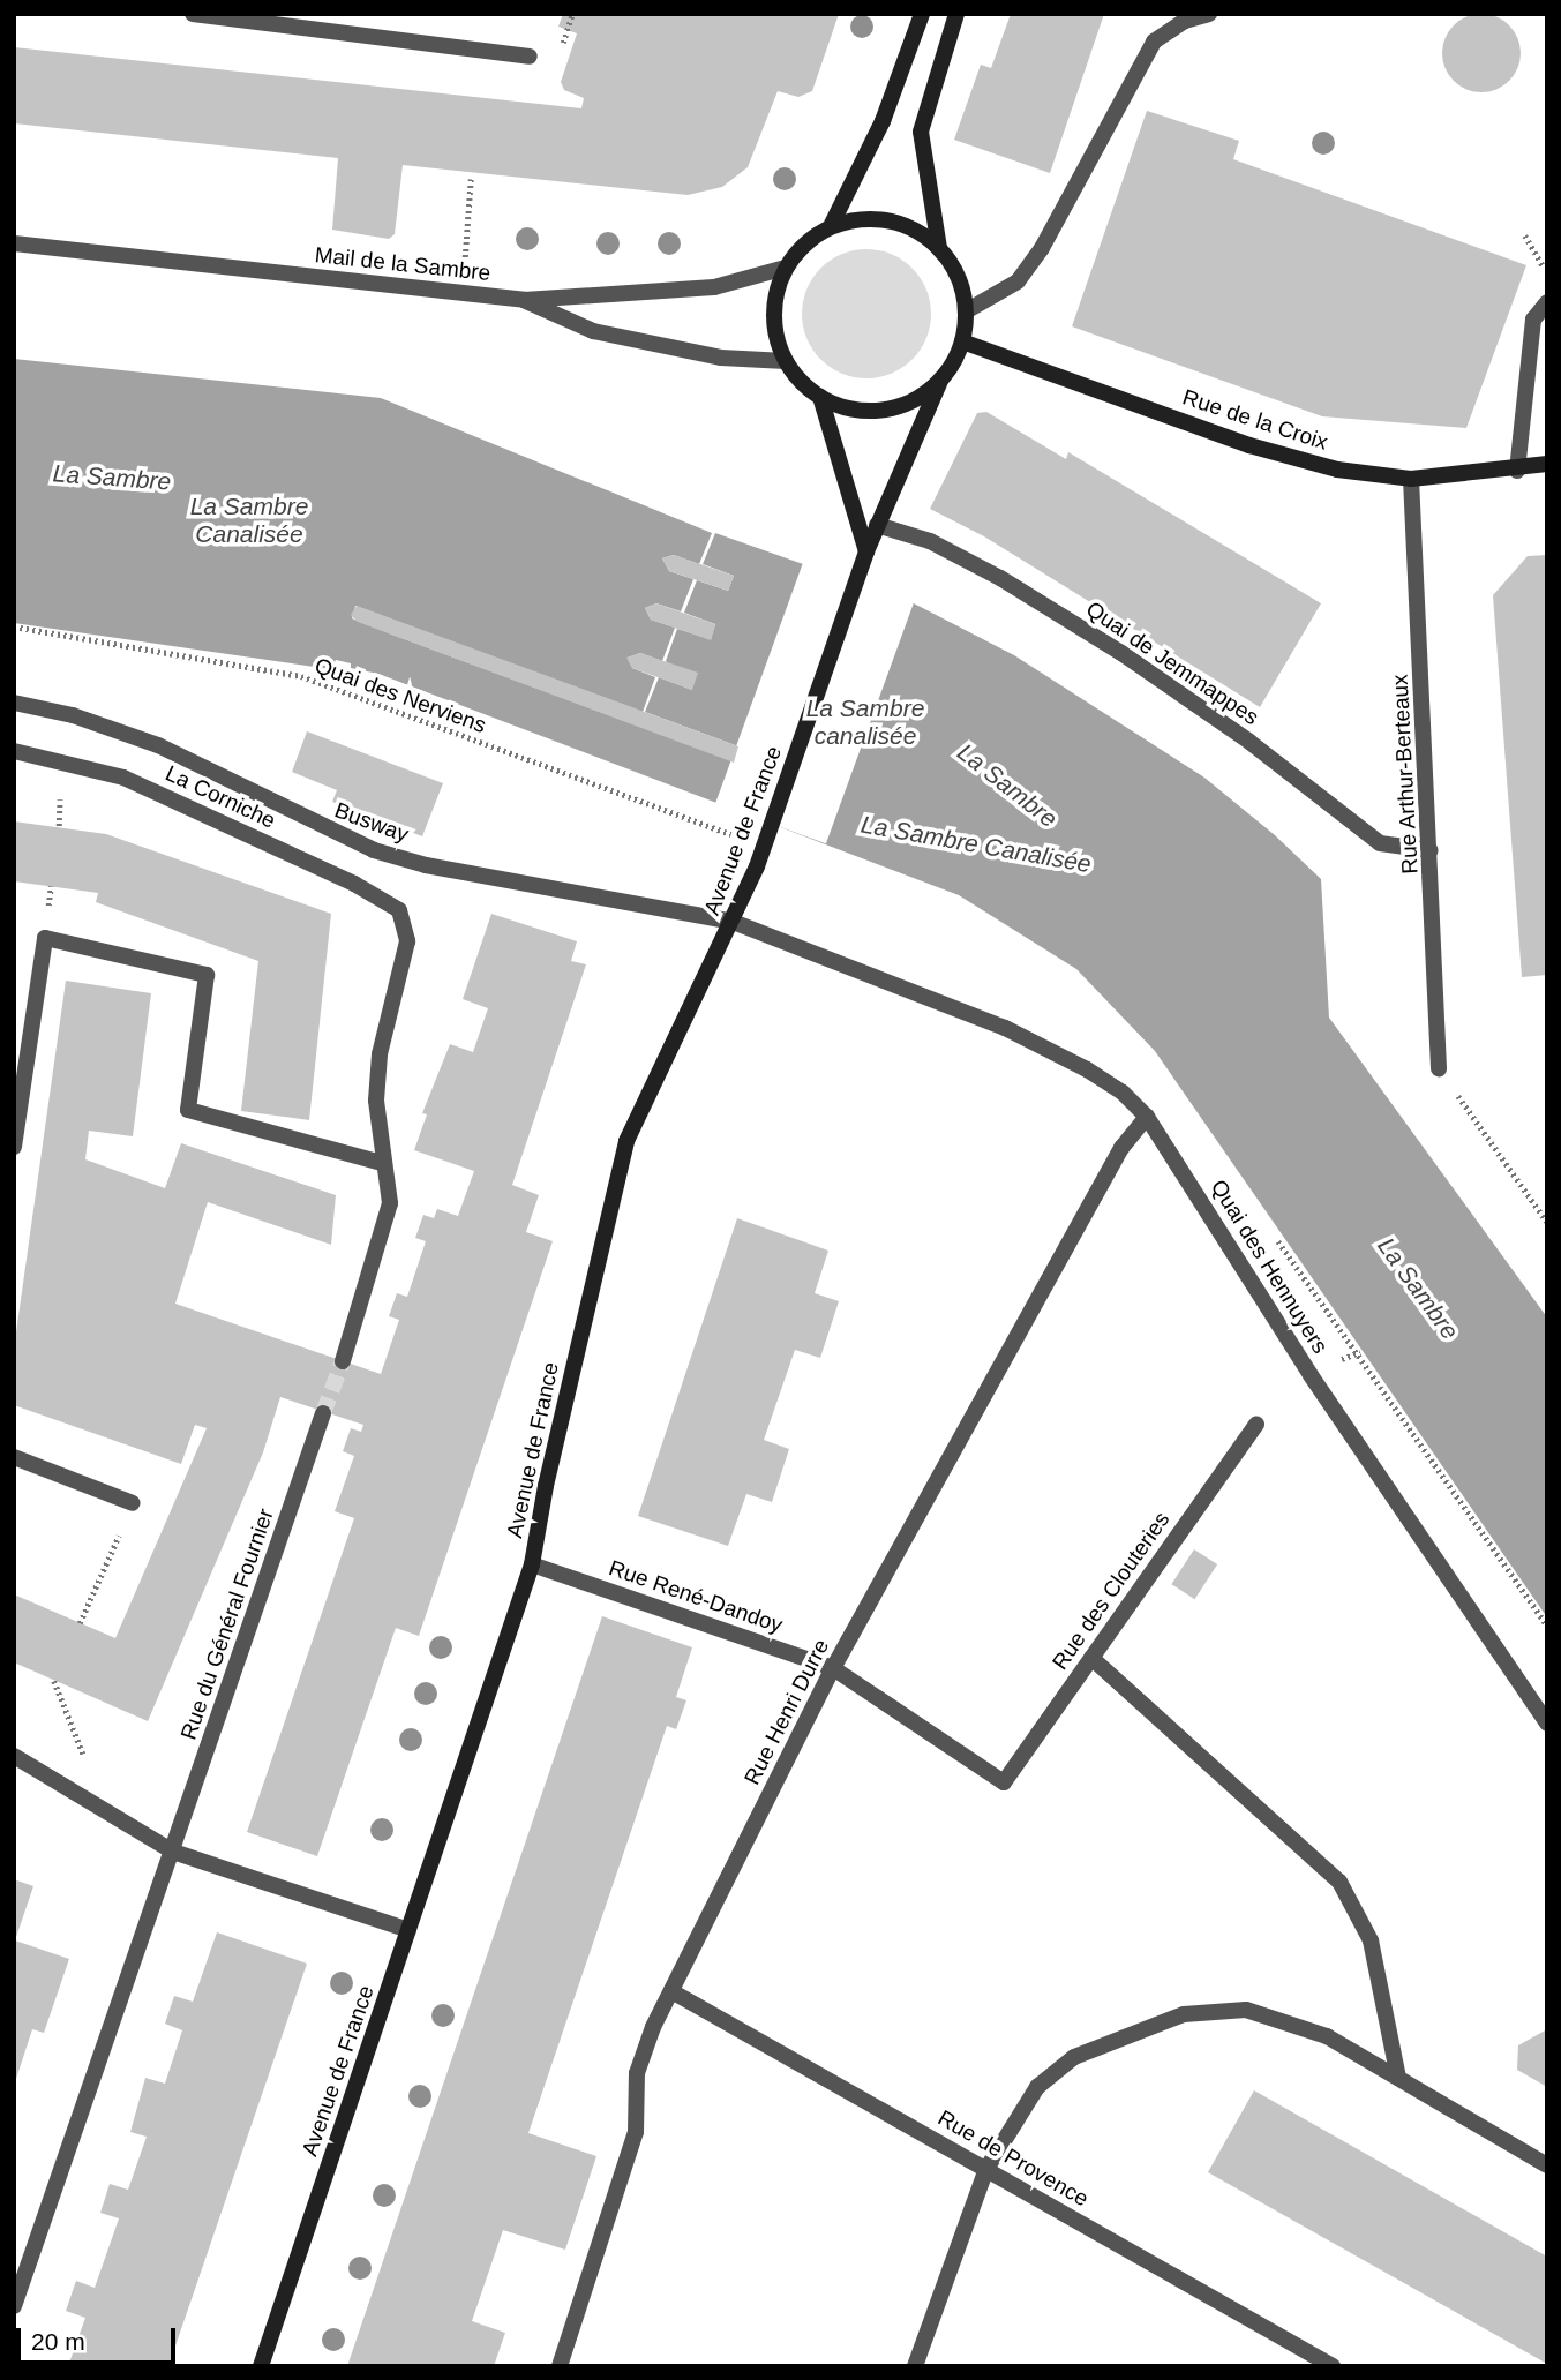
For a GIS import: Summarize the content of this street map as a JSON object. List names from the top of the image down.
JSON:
{
  "streets": {
    "main road": ["Rue de la Croix", "Avenue de France"],
    "street": [
      "Mail de la Sambre",
      "Quai de Jemmappes",
      "Rue Arthur-Berteaux",
      "La Corniche",
      "Busway",
      "Quai des Hennuyers",
      "Rue des Clouteries",
      "Rue René-Dandoy",
      "Rue du Général Fournier",
      "Rue Henri Durre",
      "Rue de Provence"
    ],
    "path": ["Quai des Nerviens"]
  },
  "crossings": [
    ["Mail de la Sambre", "Rue de la Croix"],
    ["Mail de la Sambre", "Avenue de France"],
    ["Rue de la Croix", "Rue Arthur-Berteaux"],
    ["Rue de la Croix", "Avenue de France"],
    ["Quai de Jemmappes", "Rue Arthur-Berteaux"],
    ["Quai de Jemmappes", "Avenue de France"],
    ["Quai des Nerviens", "Avenue de France"],
    ["Busway", "Avenue de France"],
    ["Busway", "Quai des Hennuyers"],
    ["Avenue de France", "Rue René-Dandoy"],
    ["Quai des Hennuyers", "Rue Henri Durre"],
    ["Rue des Clouteries", "Rue René-Dandoy"],
    ["Rue René-Dandoy", "Rue Henri Durre"],
    ["Rue Henri Durre", "Rue de Provence"]
  ],
  "water": ["La Sambre", "La Sambre Canalisée", "La Sambre canalisée"],
  "scale_bar": "20 m"
}
